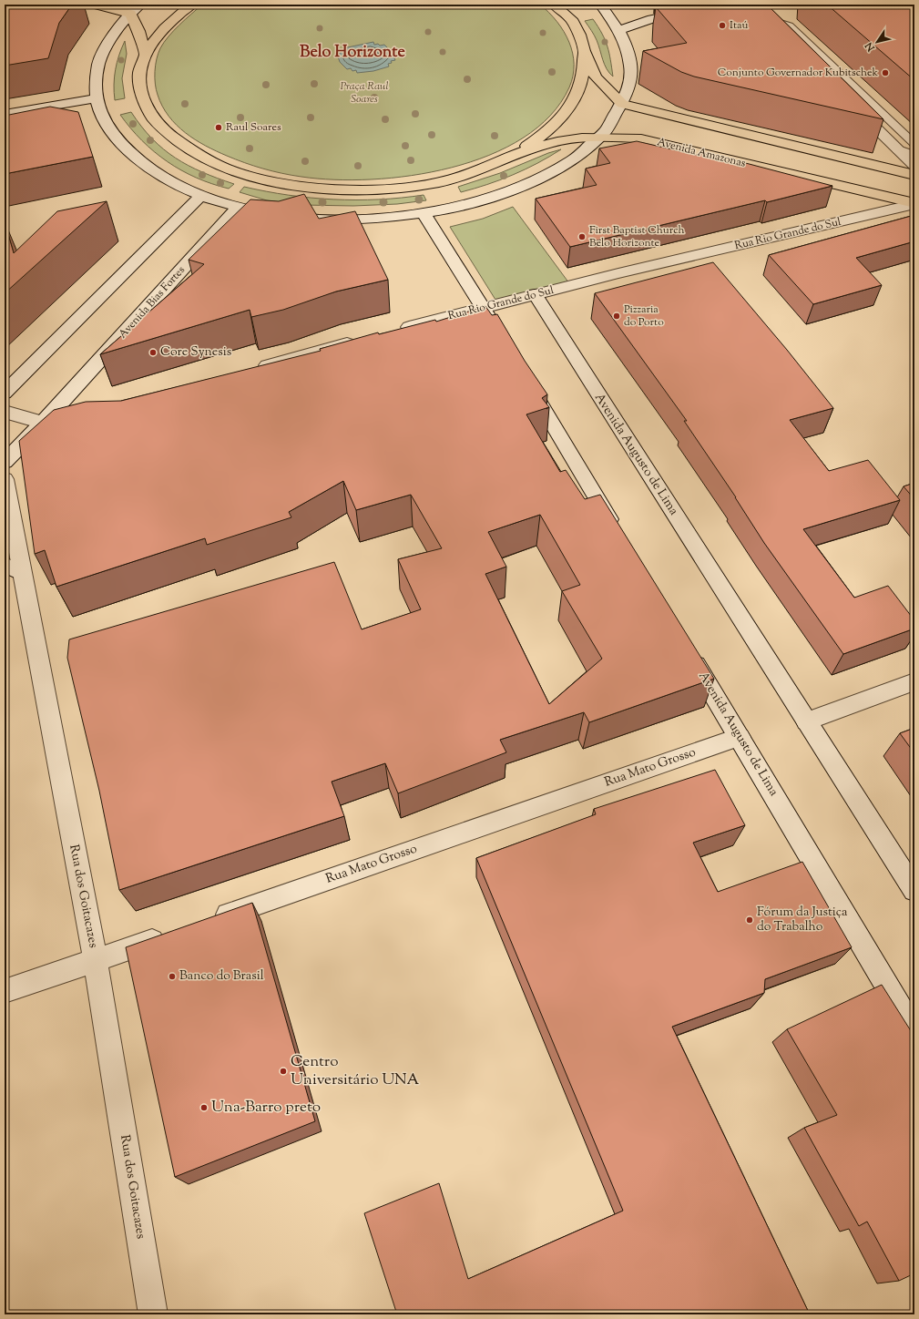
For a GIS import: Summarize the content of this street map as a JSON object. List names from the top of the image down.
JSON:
{
  "streets": {
    "main road": [
      "Avenida Amazonas",
      "Rua Rio Grande do Sul",
      "Avenida Bias Fortes",
      "Avenida Augusto de Lima",
      "Rua Mato Grosso",
      "Rua dos Goitacazes"
    ]
  },
  "crossings": [
    ["Avenida Amazonas", "Rua Rio Grande do Sul"],
    ["Rua Rio Grande do Sul", "Avenida Augusto de Lima"],
    ["Avenida Augusto de Lima", "Rua Mato Grosso"]
  ],
  "districts": ["Belo Horizonte"],
  "parks": ["Praça Raul Soares"],
  "places": [
    "Itaú",
    "Conjunto Governador Kubitschek",
    "Raul Soares",
    "First Baptist Church Belo Horizonte",
    "Pizzaria do Porto",
    "Core Synesis",
    "Fórum da Justiça do Trabalho",
    "Banco do Brasil",
    "Centro Universitário UNA",
    "Una-Barro preto"
  ],
  "north": "bottom left"
}
